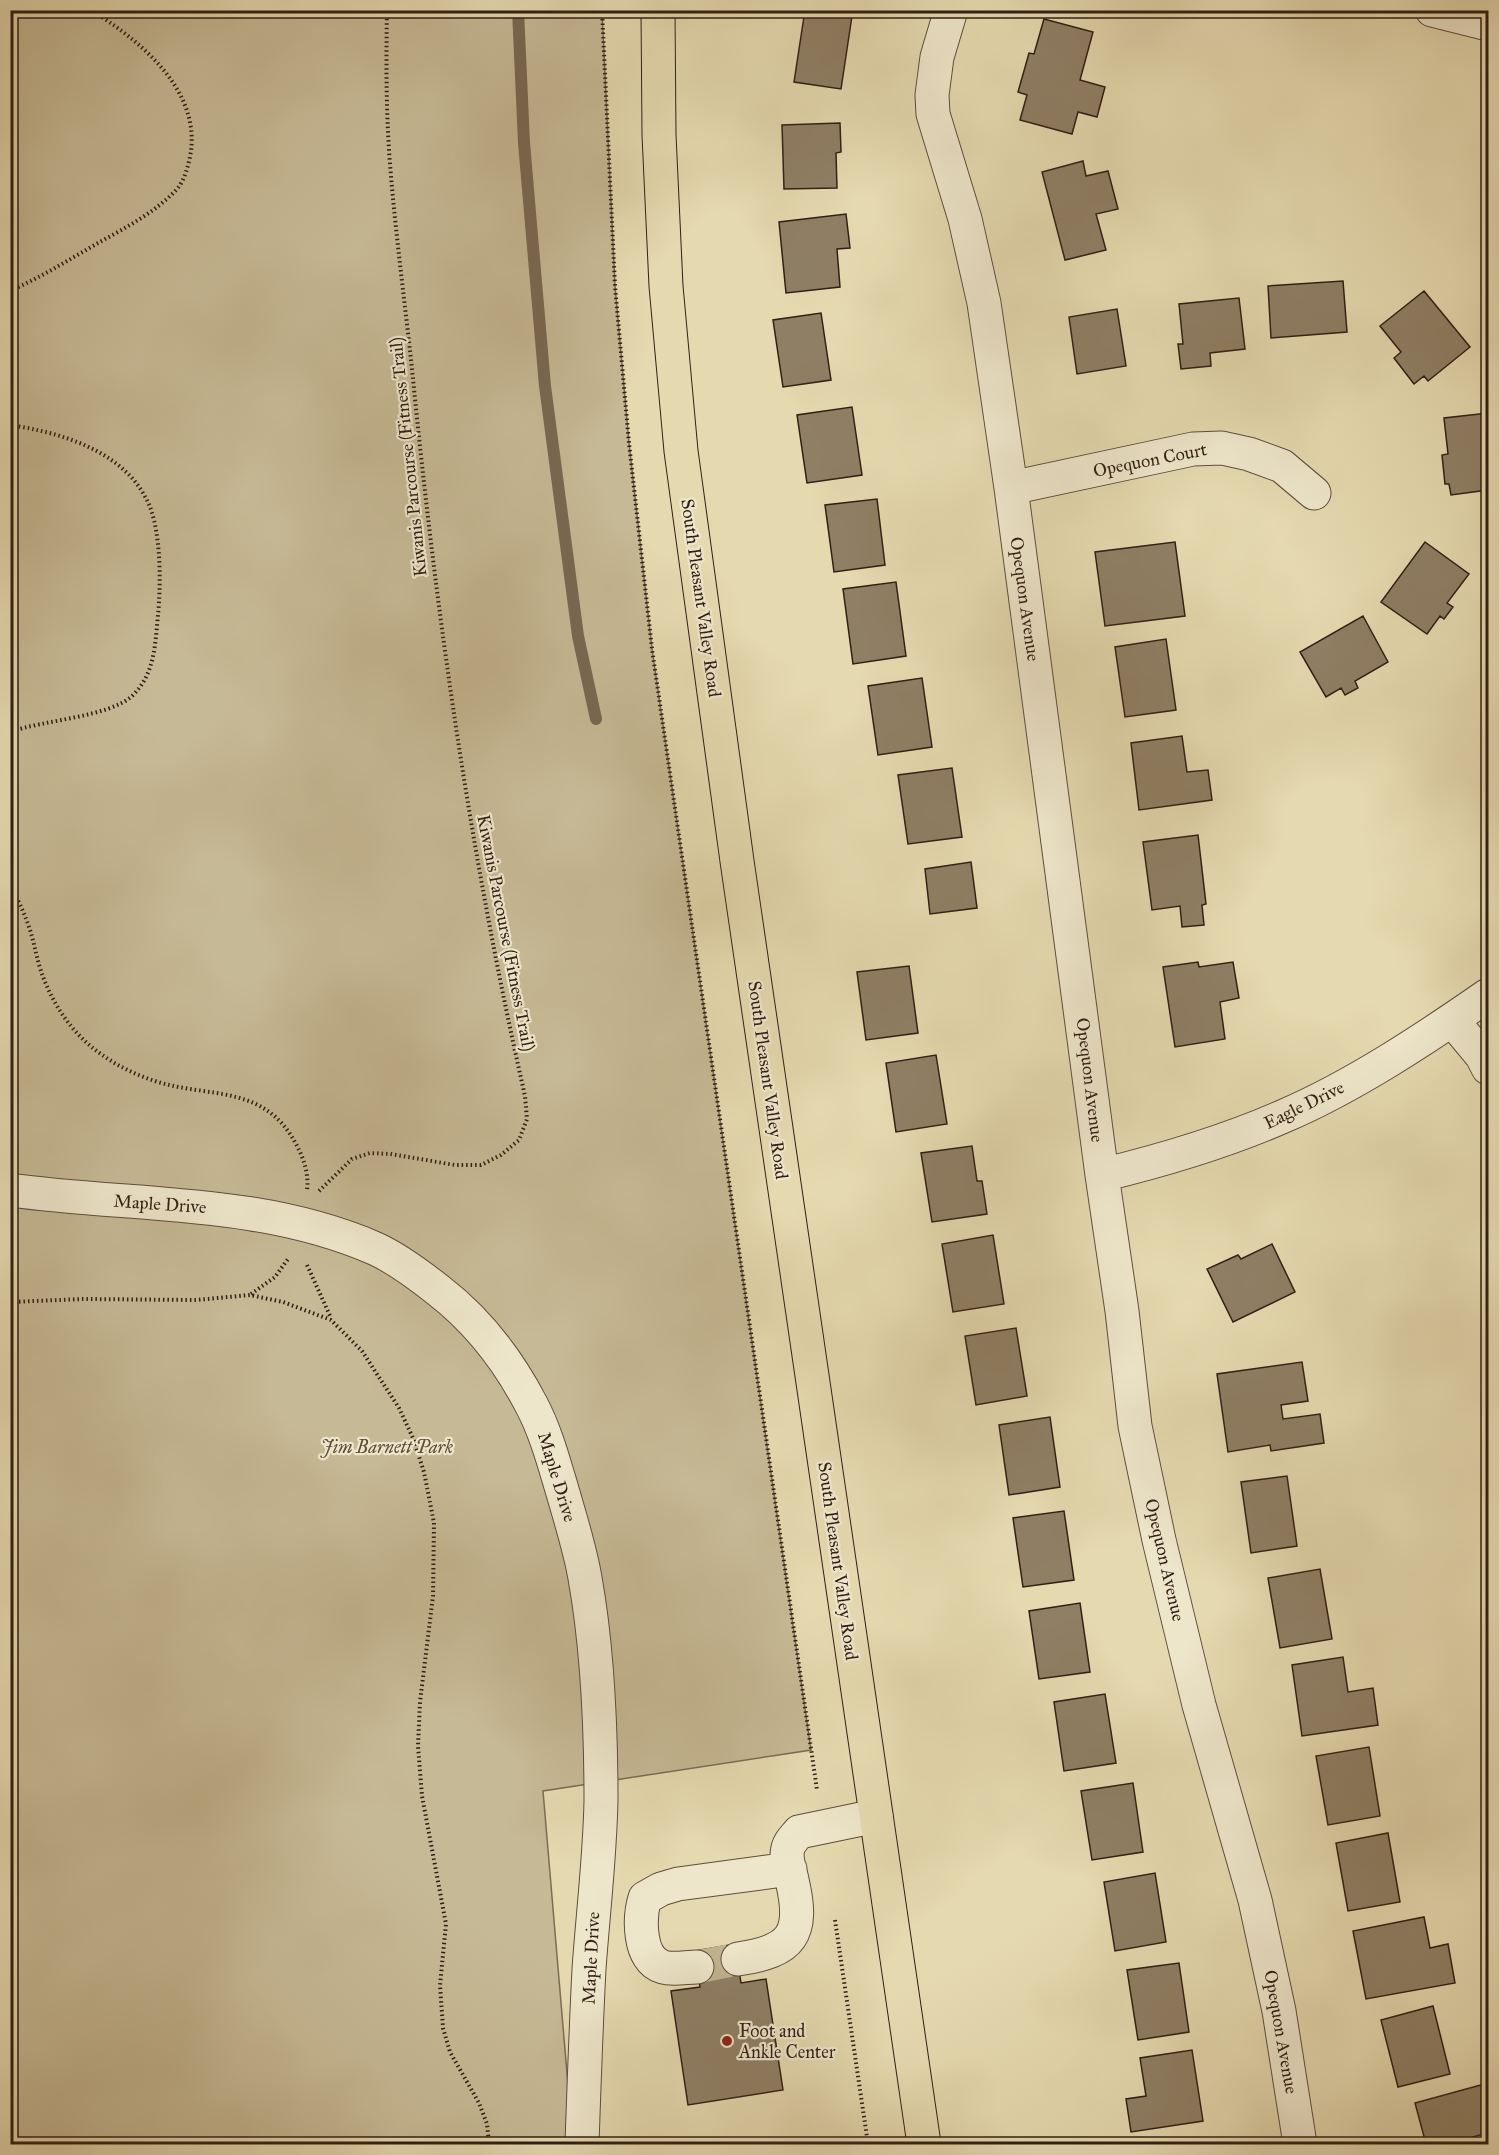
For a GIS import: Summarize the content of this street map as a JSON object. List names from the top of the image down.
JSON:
{
  "streets": {
    "main road": ["South Pleasant Valley Road"],
    "street": [
      "Opequon Court",
      "Opequon Avenue",
      "Eagle Drive",
      "Maple Drive"
    ],
    "path": ["Kiwanis Parcourse (Fitness Trail)"]
  },
  "crossings": [
    ["Opequon Court", "Opequon Avenue"],
    ["Opequon Avenue", "Eagle Drive"]
  ],
  "parks": ["Jim Barnett Park"],
  "places": ["Foot and Ankle Center"]
}
